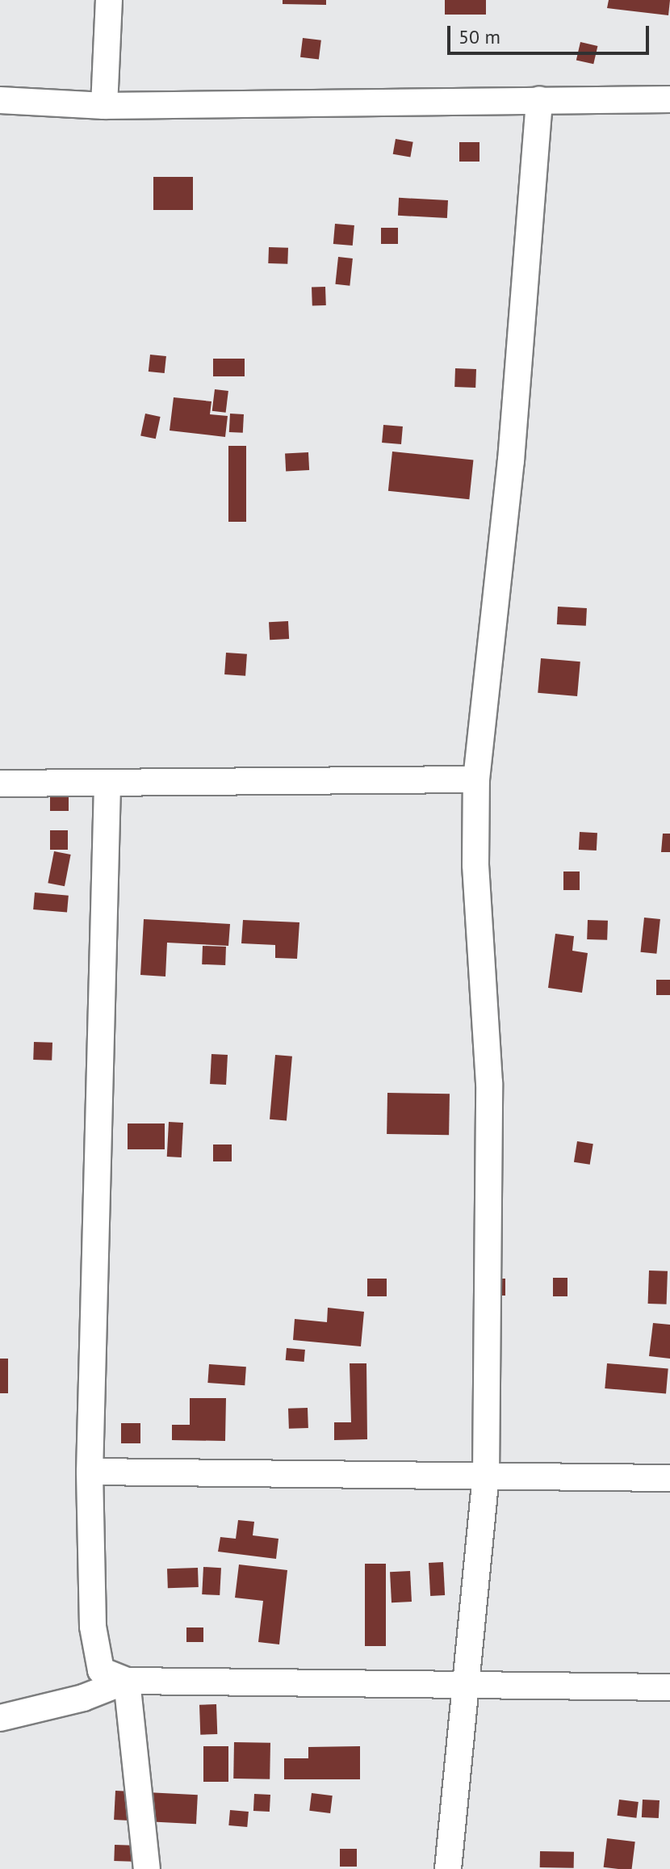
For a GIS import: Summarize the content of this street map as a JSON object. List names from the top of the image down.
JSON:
{
  "scale_bar": "50 m"
}
